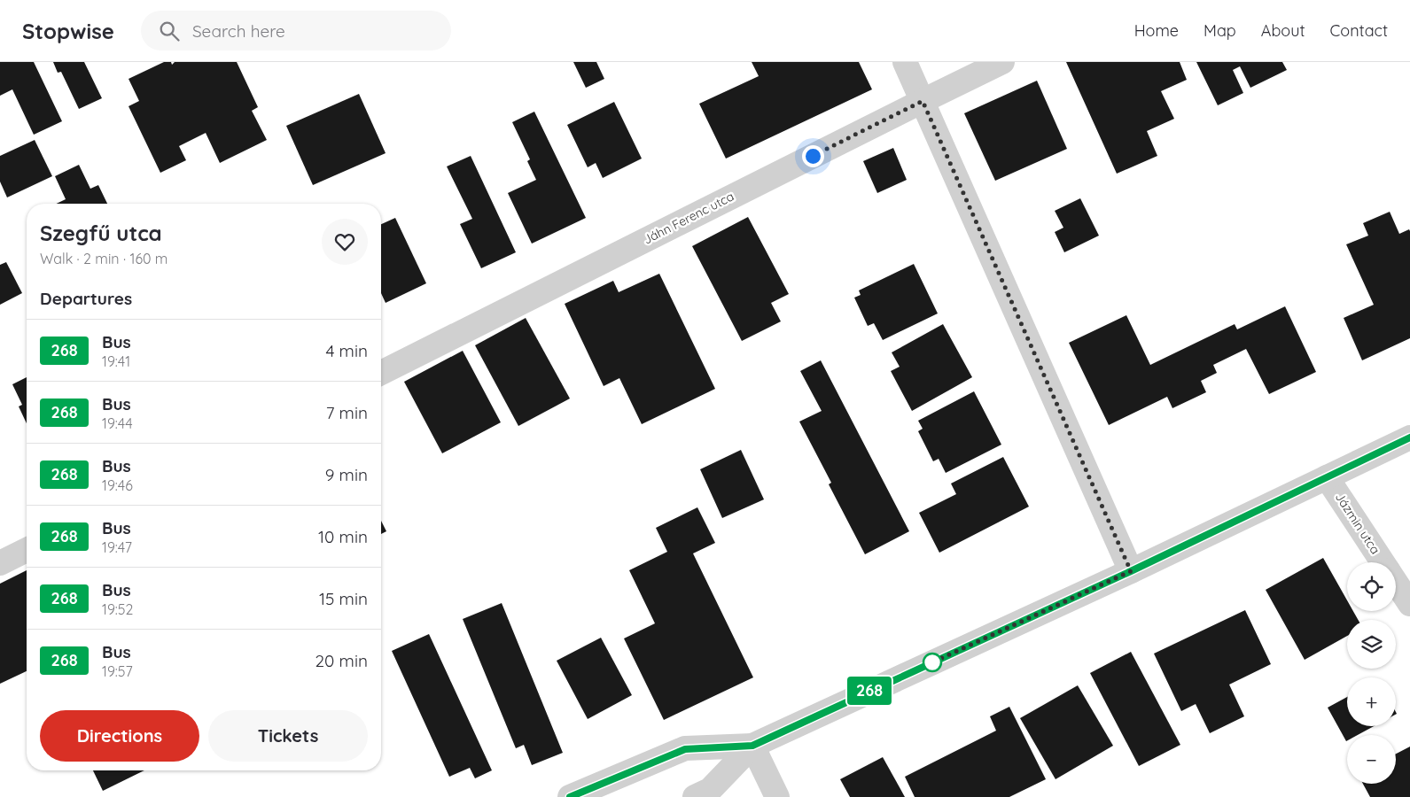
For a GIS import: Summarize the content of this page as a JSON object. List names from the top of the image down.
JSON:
{
  "streets": {
    "street": ["Jáhn Ferenc utca", "Jázmin utca"]
  },
  "lines": ["bus line 268"],
  "page": {
    "header": "Stopwise",
    "search": "Search here",
    "nav": [
      "Home",
      "Map",
      "About",
      "Contact"
    ],
    "on_map": "268",
    "heading": [
      ["Szegfű utca", "Walk · 2 min · 160 m"],
      "Departures"
    ],
    "list": [
      {
        "mark": "268",
        "name": "Bus",
        "note": "19:41",
        "value": "4 min"
      },
      {
        "mark": "268",
        "name": "Bus",
        "note": "19:44",
        "value": "7 min"
      },
      {
        "mark": "268",
        "name": "Bus",
        "note": "19:46",
        "value": "9 min"
      },
      {
        "mark": "268",
        "name": "Bus",
        "note": "19:47",
        "value": "10 min"
      },
      {
        "mark": "268",
        "name": "Bus",
        "note": "19:52",
        "value": "15 min"
      },
      {
        "mark": "268",
        "name": "Bus",
        "note": "19:57",
        "value": "20 min"
      }
    ],
    "map_buttons": ["+", "−"],
    "buttons": ["Directions", "Tickets"]
  }
}
